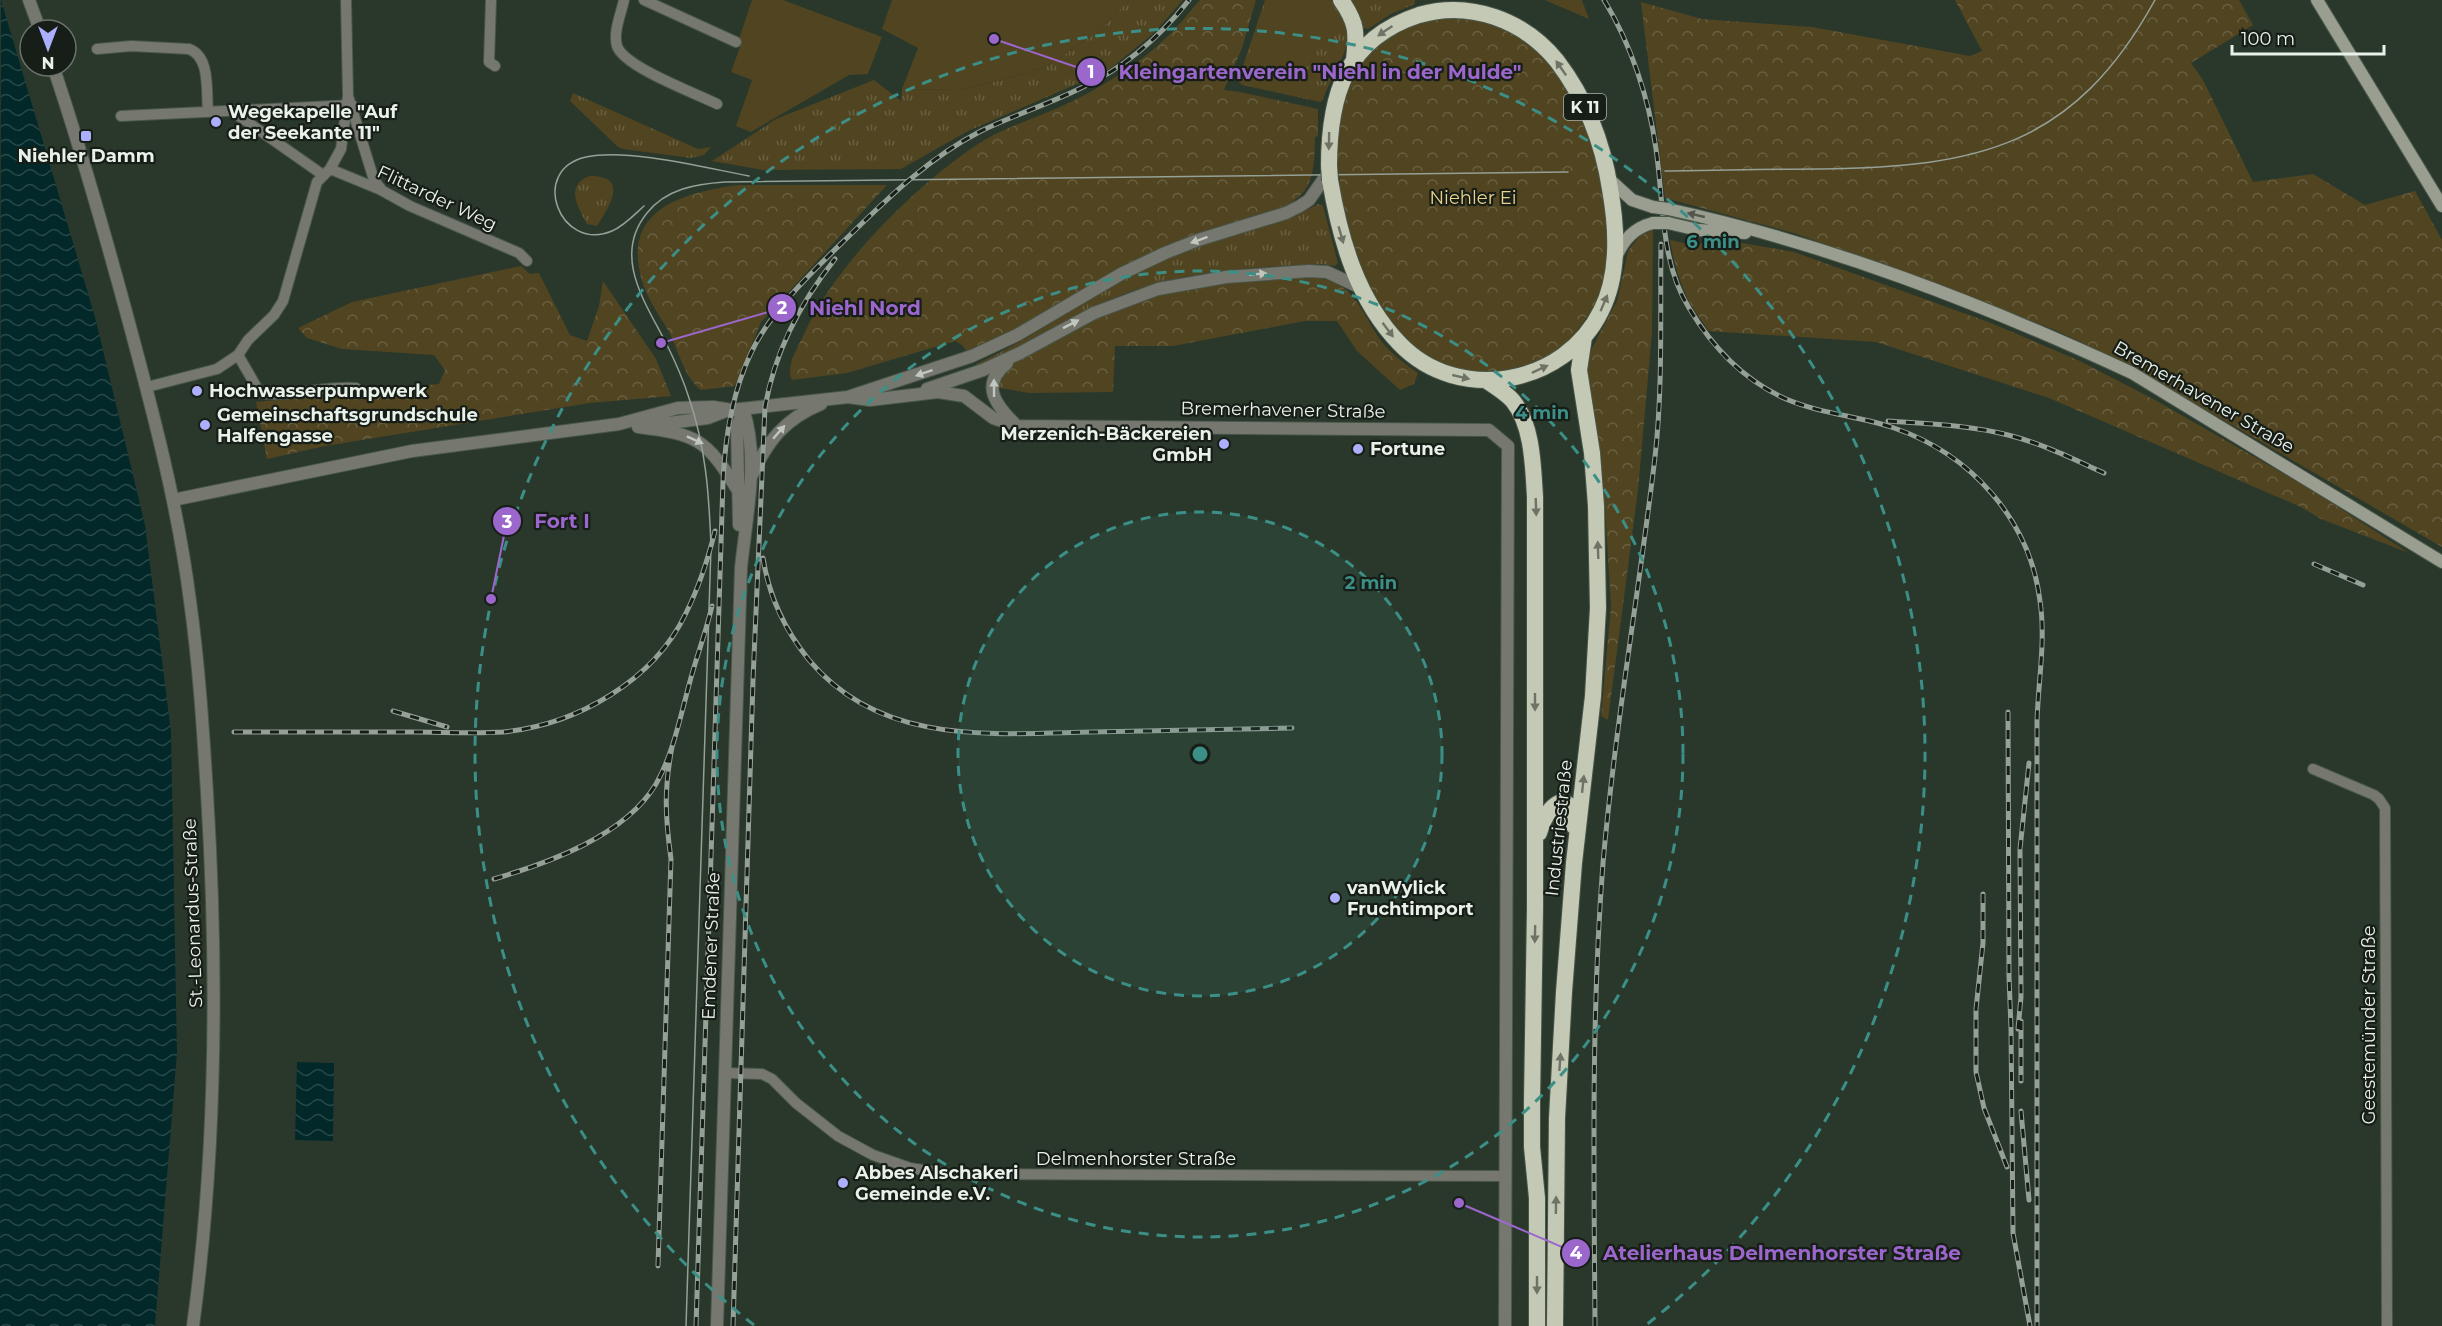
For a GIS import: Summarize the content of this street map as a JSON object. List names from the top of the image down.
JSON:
{
  "streets": {
    "highway": ["K 11", "Industriestraße"],
    "main road": ["Bremerhavener Straße"],
    "street": [
      "Flittarder Weg",
      "St.-Leonardus-Straße",
      "Emdener Straße",
      "Geestemünder Straße",
      "Delmenhorster Straße"
    ]
  },
  "crossings": [
    ["K 11", "Bremerhavener Straße"],
    ["K 11", "Industriestraße"],
    ["Bremerhavener Straße", "Delmenhorster Straße"],
    ["Emdener Straße", "Delmenhorster Straße"]
  ],
  "parks": ["Niehler Ei"],
  "places": {
    "other": [
      "Kleingartenverein \"Niehl in der Mulde\"",
      "Wegekapelle \"Auf der Seekante 11\"",
      "Niehl Nord",
      "Hochwasserpumpwerk",
      "Gemeinschaftsgrundschule Halfengasse",
      "Merzenich-Bäckereien GmbH",
      "Fortune",
      "Fort I",
      "vanWylick Fruchtimport",
      "Abbes Alschakeri Gemeinde e.V.",
      "Atelierhaus Delmenhorster Straße"
    ],
    "transit": ["Niehler Damm"]
  },
  "scale_bar": "100 m",
  "north": "bottom",
  "rings": ["6 min", "4 min", "2 min"]
}
